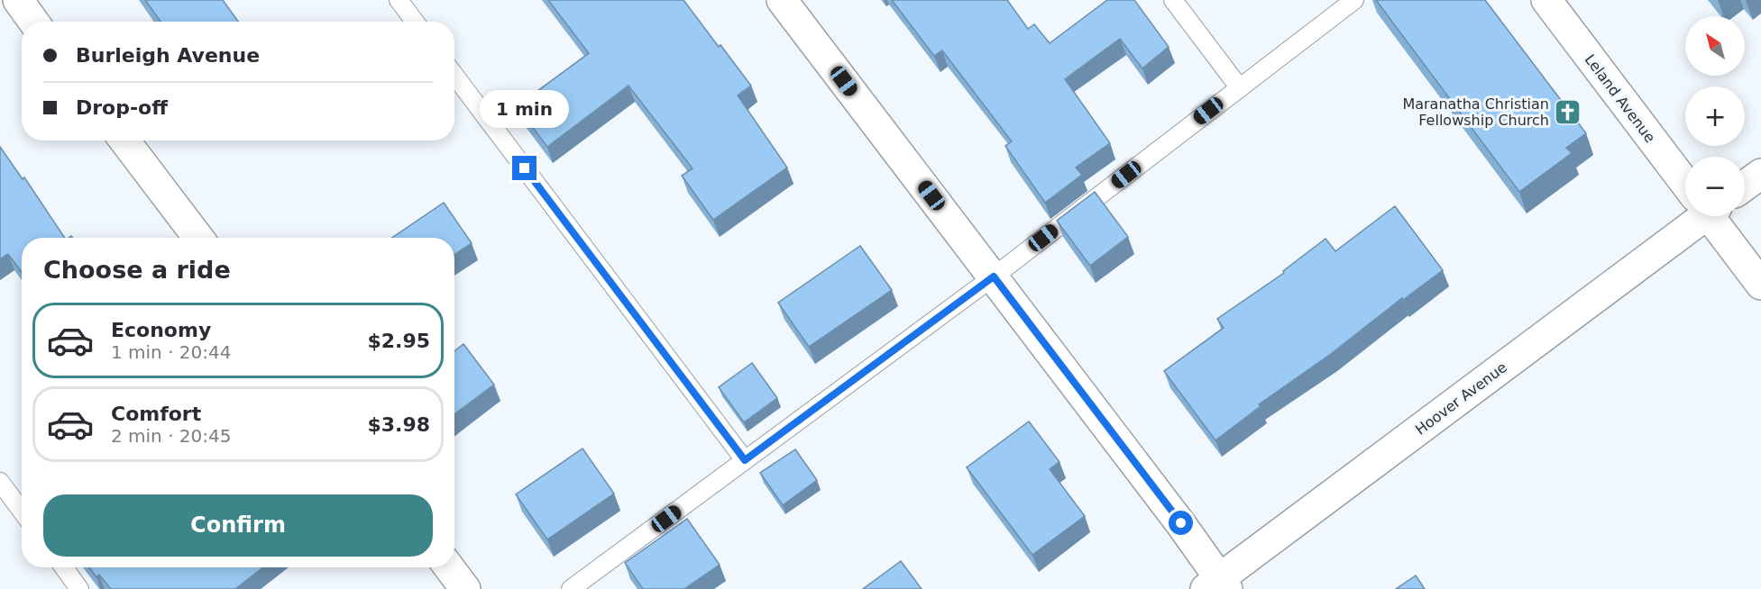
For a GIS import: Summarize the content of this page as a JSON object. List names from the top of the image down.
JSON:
{
  "streets": {
    "street": ["Leland Avenue", "Hoover Avenue"]
  },
  "places": {
    "church": ["Maranatha Christian Fellowship Church"]
  },
  "north": "top left",
  "page": {
    "map_buttons": ["+", "−"],
    "banner": ["Burleigh Avenue", "Drop-off"],
    "bubble": "1 min",
    "heading": "Choose a ride",
    "list": [
      {
        "name": "Economy",
        "note": "1 min · 20:44",
        "value": "$2.95"
      },
      {
        "name": "Comfort",
        "note": "2 min · 20:45",
        "value": "$3.98"
      }
    ],
    "buttons": "Confirm"
  }
}
